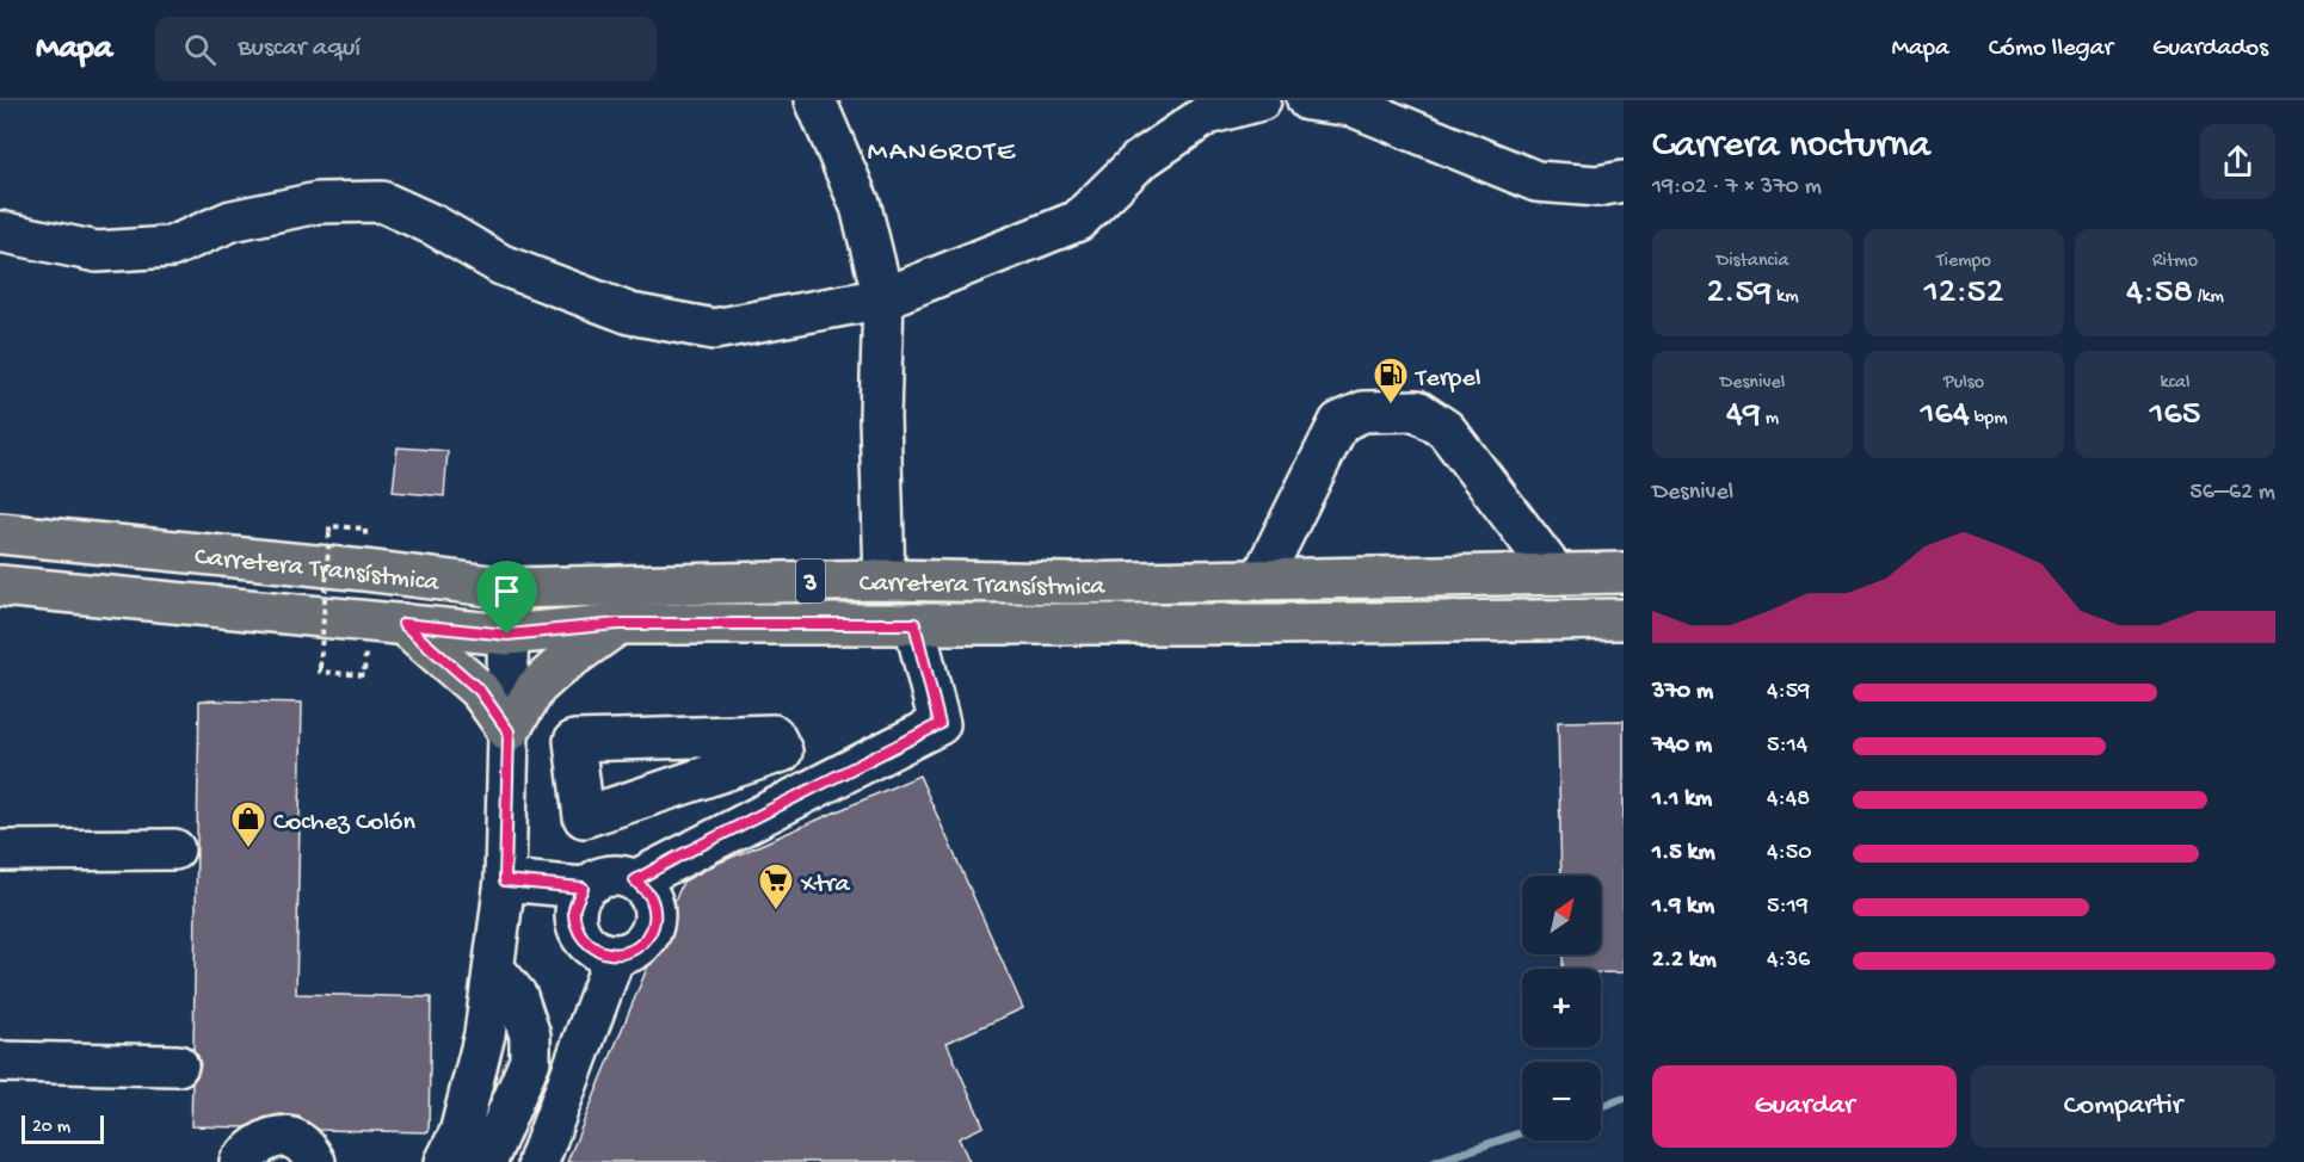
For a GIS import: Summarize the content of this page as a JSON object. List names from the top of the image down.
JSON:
{
  "streets": {
    "main road": ["Carretera Transístmica", "3"]
  },
  "districts": ["MANGROTE"],
  "places": {
    "fuel station": ["Terpel"],
    "shop": ["Cochez Colón"],
    "supermarket": ["Xtra"]
  },
  "scale_bar": "20 m",
  "north": "top right",
  "page": {
    "header": "Mapa",
    "search": "Buscar aquí",
    "nav": ["Mapa", "Cómo llegar", "Guardados"],
    "heading": ["Carrera nocturna", "19:02 · 7 × 370 m"],
    "stats": [
      ["Distancia", "2.59 km"],
      ["Tiempo", "12:52"],
      ["Ritmo", "4:58 /km"],
      ["Desnivel", "49 m"],
      ["Pulso", "164 bpm"],
      ["kcal", "165"]
    ],
    "chart": ["Desnivel", "56–62 m"],
    "list": [
      {
        "name": "370 m",
        "note": "4:59"
      },
      {
        "name": "740 m",
        "note": "5:14"
      },
      {
        "name": "1.1 km",
        "note": "4:48"
      },
      {
        "name": "1.5 km",
        "note": "4:50"
      },
      {
        "name": "1.9 km",
        "note": "5:19"
      },
      {
        "name": "2.2 km",
        "note": "4:36"
      }
    ],
    "map_buttons": ["+", "−"],
    "buttons": ["Guardar", "Compartir"],
    "scale": "20 m"
  }
}
